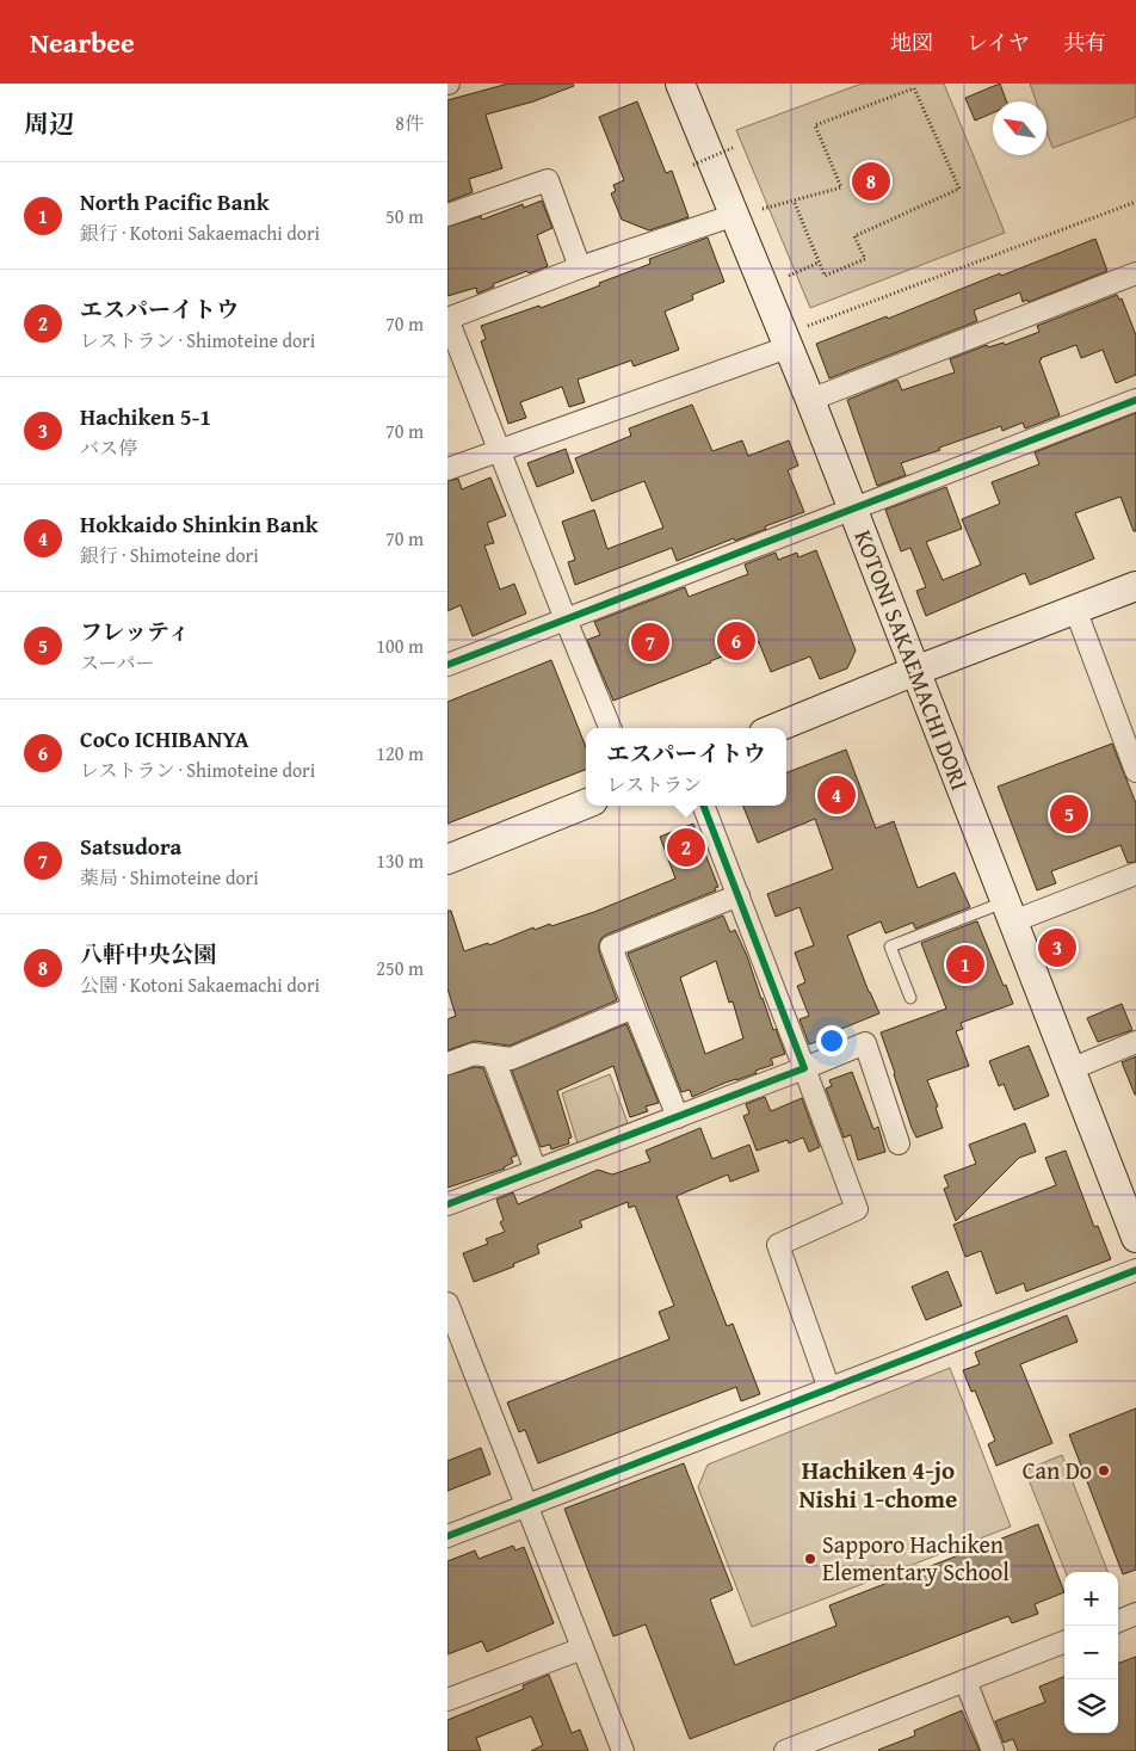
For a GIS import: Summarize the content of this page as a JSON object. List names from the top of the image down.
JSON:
{
  "streets": {
    "main road": ["KOTONI SAKAEMACHI DORI"]
  },
  "districts": ["Hachiken 4-jo Nishi 1-chome"],
  "places": ["Can Do", "Sapporo Hachiken Elementary School"],
  "north": "top left",
  "page": {
    "header": "Nearbee",
    "nav": ["地図", "レイヤ", "共有"],
    "heading": ["周辺", "8件"],
    "pins": [
      "8",
      "6",
      "7",
      "4",
      "5",
      "2",
      "3",
      "1"
    ],
    "list": [
      {
        "mark": "1",
        "name": "North Pacific Bank",
        "note": "銀行 · Kotoni Sakaemachi dori",
        "value": "50 m"
      },
      {
        "mark": "2",
        "name": "エスパーイトウ",
        "note": "レストラン · Shimoteine dori",
        "value": "70 m"
      },
      {
        "mark": "3",
        "name": "Hachiken 5-1",
        "note": "バス停",
        "value": "70 m"
      },
      {
        "mark": "4",
        "name": "Hokkaido Shinkin Bank",
        "note": "銀行 · Shimoteine dori",
        "value": "70 m"
      },
      {
        "mark": "5",
        "name": "フレッティ",
        "note": "スーパー",
        "value": "100 m"
      },
      {
        "mark": "6",
        "name": "CoCo ICHIBANYA",
        "note": "レストラン · Shimoteine dori",
        "value": "120 m"
      },
      {
        "mark": "7",
        "name": "Satsudora",
        "note": "薬局 · Shimoteine dori",
        "value": "130 m"
      },
      {
        "mark": "8",
        "name": "八軒中央公園",
        "note": "公園 · Kotoni Sakaemachi dori",
        "value": "250 m"
      }
    ],
    "popup": ["エスパーイトウ", "レストラン"],
    "map_buttons": ["+", "−"]
  }
}
